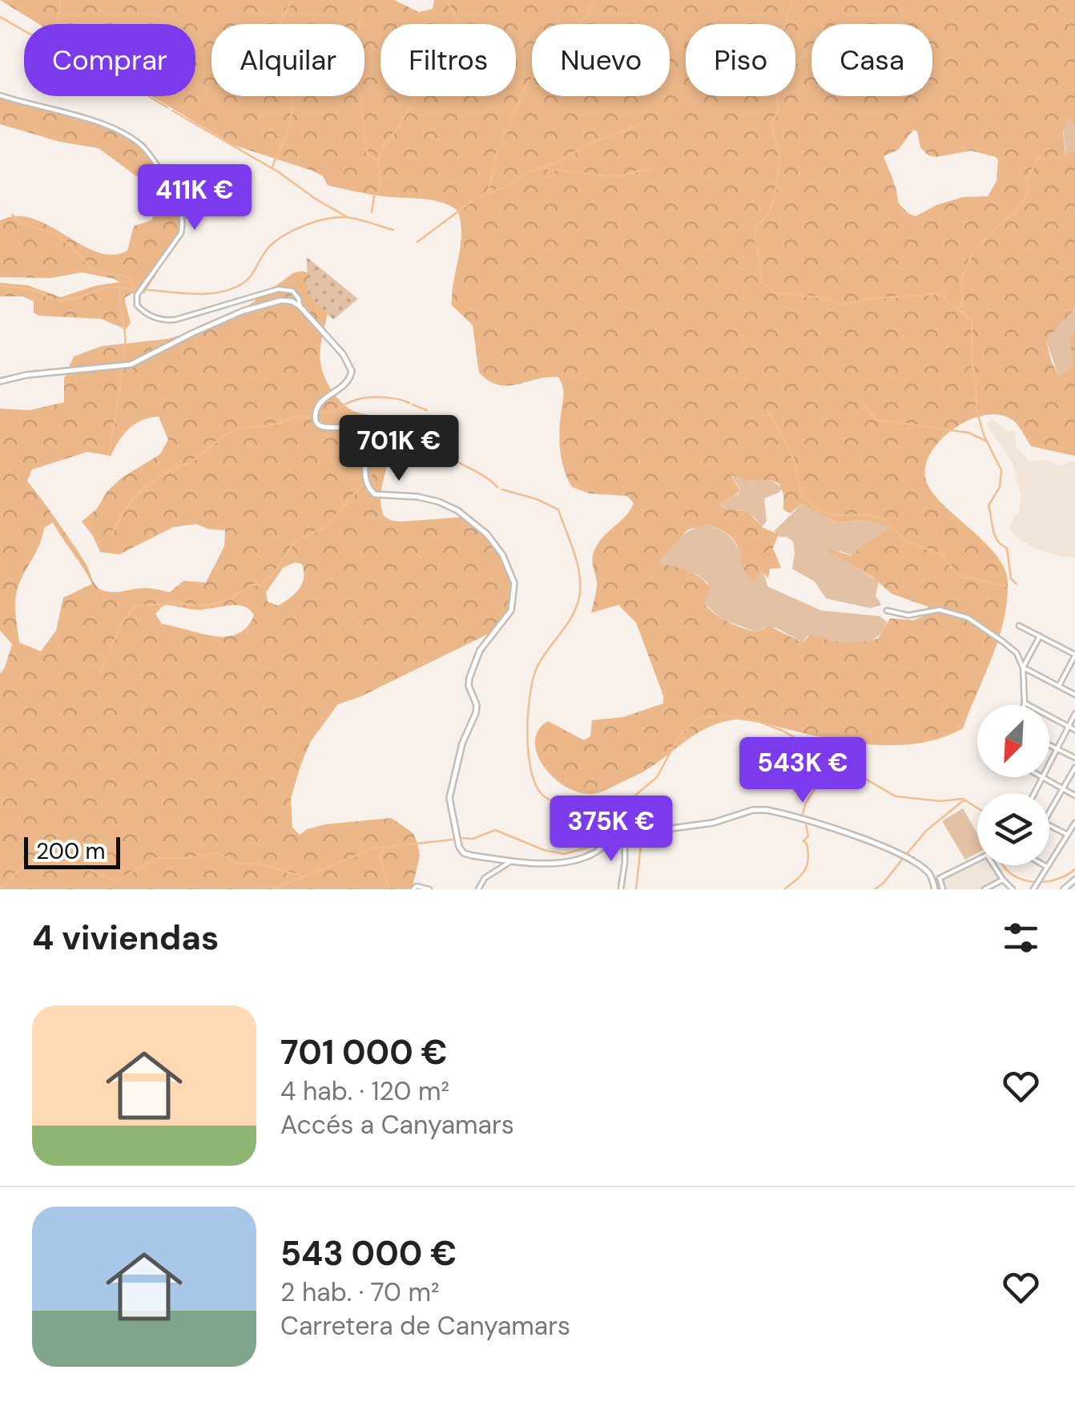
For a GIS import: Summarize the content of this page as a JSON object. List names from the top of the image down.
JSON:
{
  "scale_bar": "200 m",
  "north": "bottom left",
  "page": {
    "chip": [
      "Comprar",
      "Alquilar",
      "Filtros",
      "Nuevo",
      "Piso",
      "Casa"
    ],
    "price": [
      "411K €",
      "701K €",
      "543K €",
      "375K €"
    ],
    "scale": "200 m",
    "heading": "4 viviendas",
    "list": [
      {
        "name": "701 000 €",
        "note": "4 hab. · 120 m² · Accés a Canyamars"
      },
      {
        "name": "543 000 €",
        "note": "2 hab. · 70 m² · Carretera de Canyamars"
      }
    ]
  }
}
